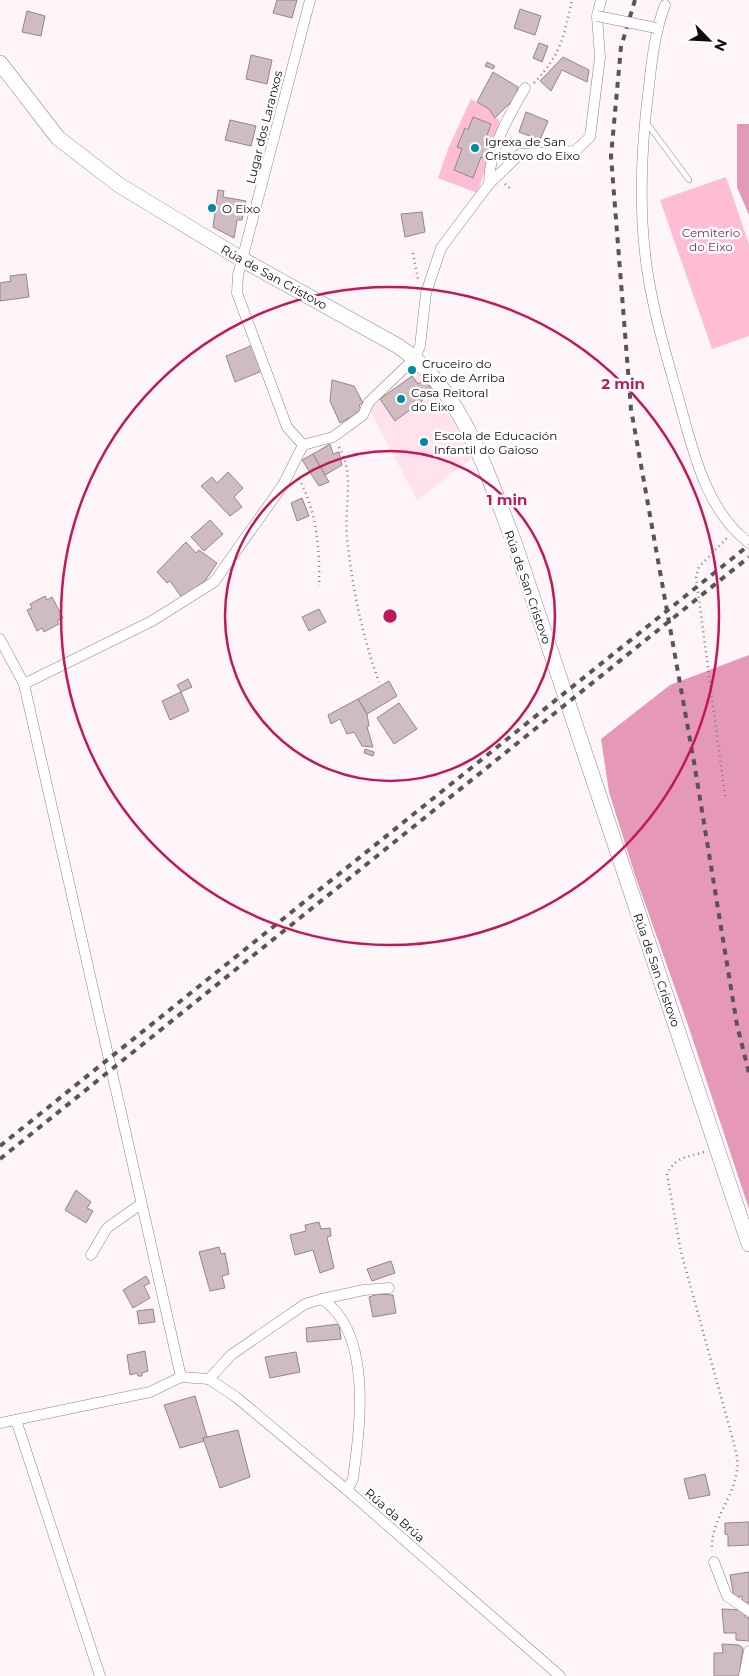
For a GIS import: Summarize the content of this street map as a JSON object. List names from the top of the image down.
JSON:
{
  "streets": {
    "street": ["Lugar dos Laranxos", "Rúa de San Cristovo", "Rúa da Brúa"]
  },
  "crossings": [
    ["Lugar dos Laranxos", "Rúa de San Cristovo"]
  ],
  "parks": ["Cemiterio do Eixo"],
  "places": [
    "Igrexa de San Cristovo do Eixo",
    "O Eixo",
    "Cruceiro do Eixo de Arriba",
    "Casa Reitoral do Eixo",
    "Escola de Educación Infantil do Gaioso"
  ],
  "north": "bottom right",
  "rings": ["2 min", "1 min"]
}
